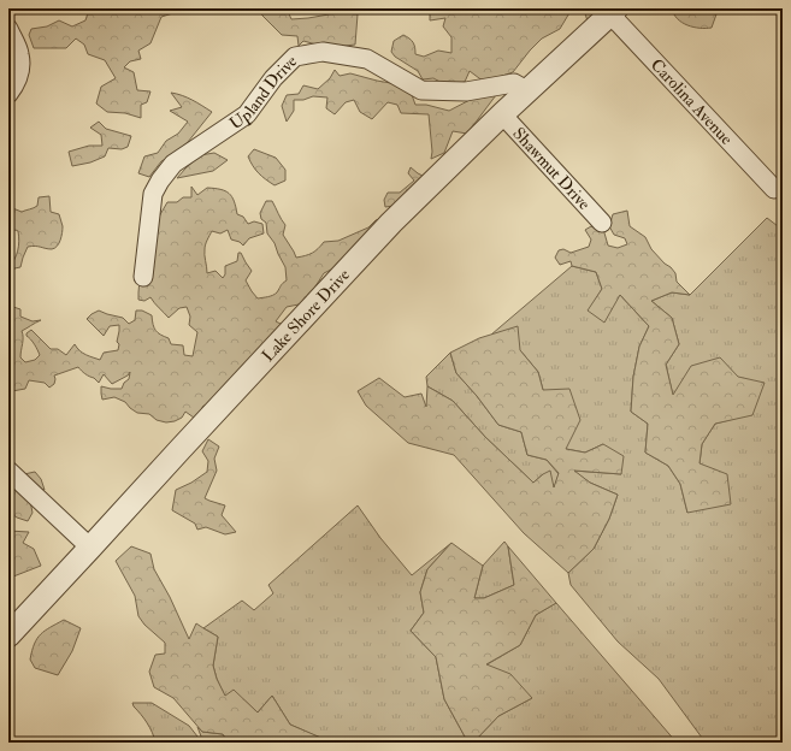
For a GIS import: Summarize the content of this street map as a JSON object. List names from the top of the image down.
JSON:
{
  "streets": {
    "street": [
      "Upland Drive",
      "Carolina Avenue",
      "Shawmut Drive",
      "Lake Shore Drive"
    ]
  },
  "crossings": [
    ["Upland Drive", "Lake Shore Drive"],
    ["Carolina Avenue", "Lake Shore Drive"],
    ["Shawmut Drive", "Lake Shore Drive"]
  ]
}
